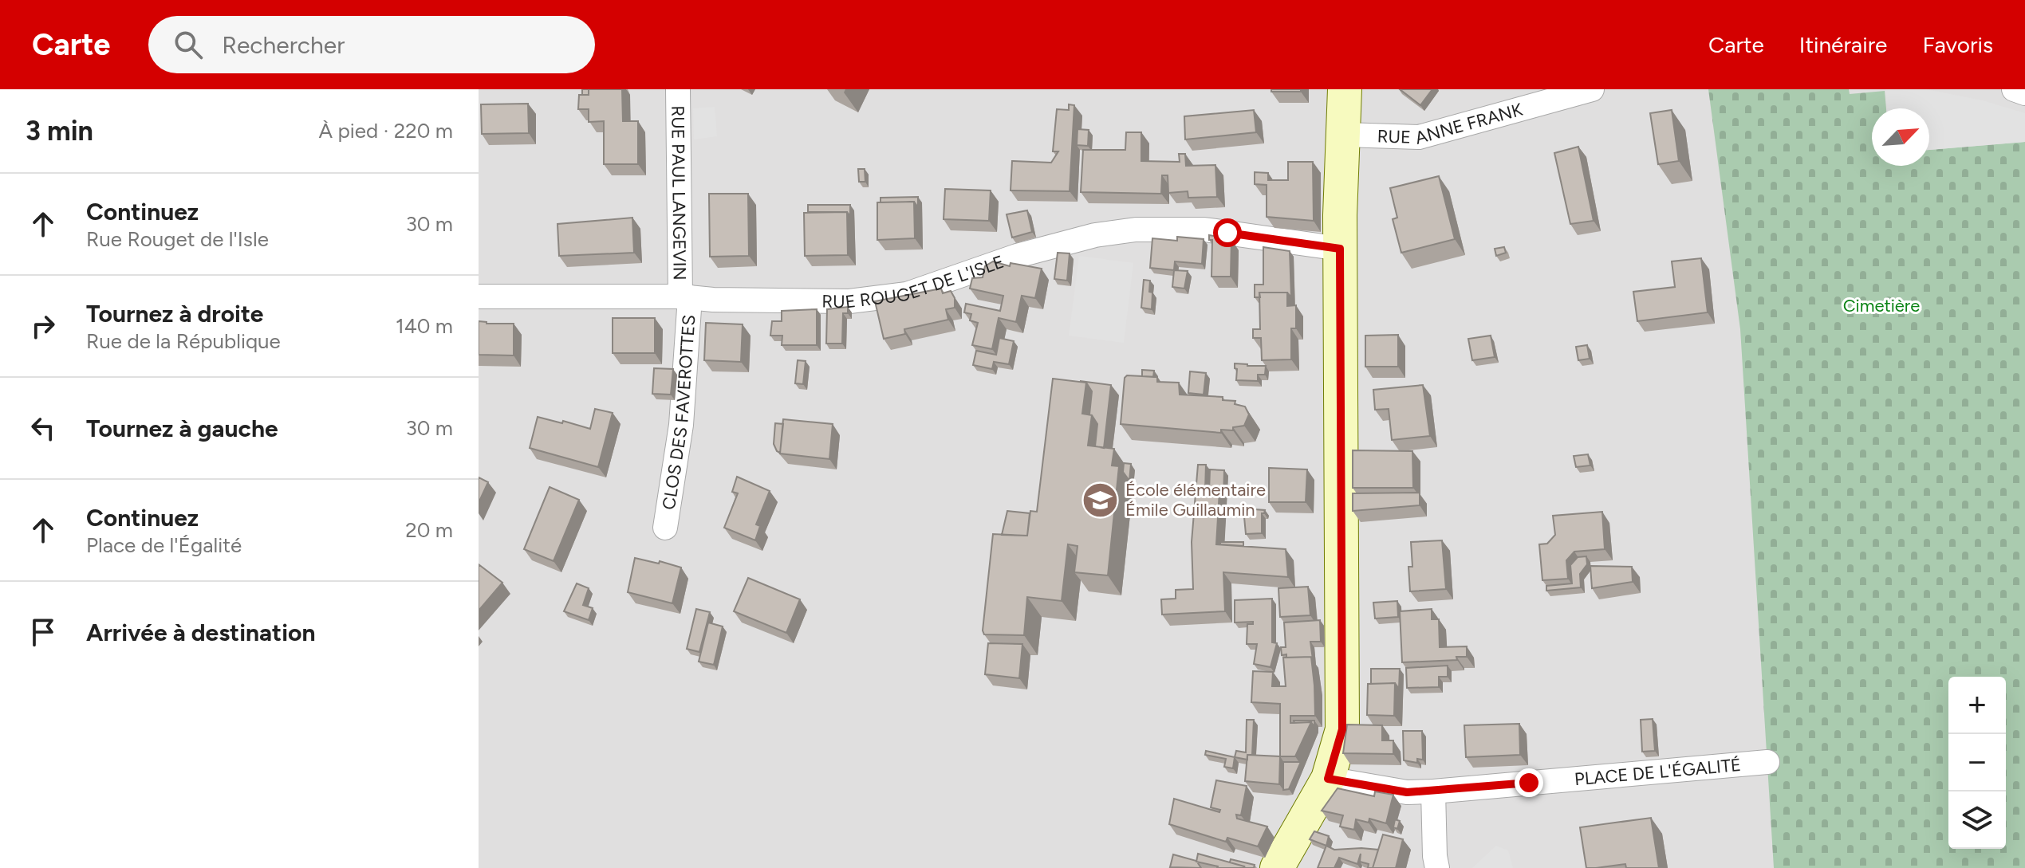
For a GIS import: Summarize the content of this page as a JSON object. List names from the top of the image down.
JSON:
{
  "streets": {
    "street": [
      "RUE ANNE FRANK",
      "RUE PAUL LANGEVIN",
      "RUE ROUGET DE L'ISLE",
      "CLOS DES FAVEROTTES",
      "PLACE DE L'ÉGALITÉ"
    ]
  },
  "crossings": [
    ["RUE PAUL LANGEVIN", "RUE ROUGET DE L'ISLE"],
    ["RUE PAUL LANGEVIN", "CLOS DES FAVEROTTES"],
    ["RUE ROUGET DE L'ISLE", "CLOS DES FAVEROTTES"]
  ],
  "parks": ["Cimetière"],
  "places": {
    "school or university": ["École élémentaire Émile Guillaumin"]
  },
  "north": "top right",
  "page": {
    "header": "Carte",
    "search": "Rechercher",
    "nav": ["Carte", "Itinéraire", "Favoris"],
    "heading": ["3 min", "À pied · 220 m"],
    "list": [
      ["Continuez", "Rue Rouget de l'Isle", "30 m"],
      ["Tournez à droite", "Rue de la République", "140 m"],
      ["Tournez à gauche", "30 m"],
      ["Continuez", "Place de l'Égalité", "20 m"],
      "Arrivée à destination"
    ],
    "map_buttons": ["+", "−"]
  }
}
